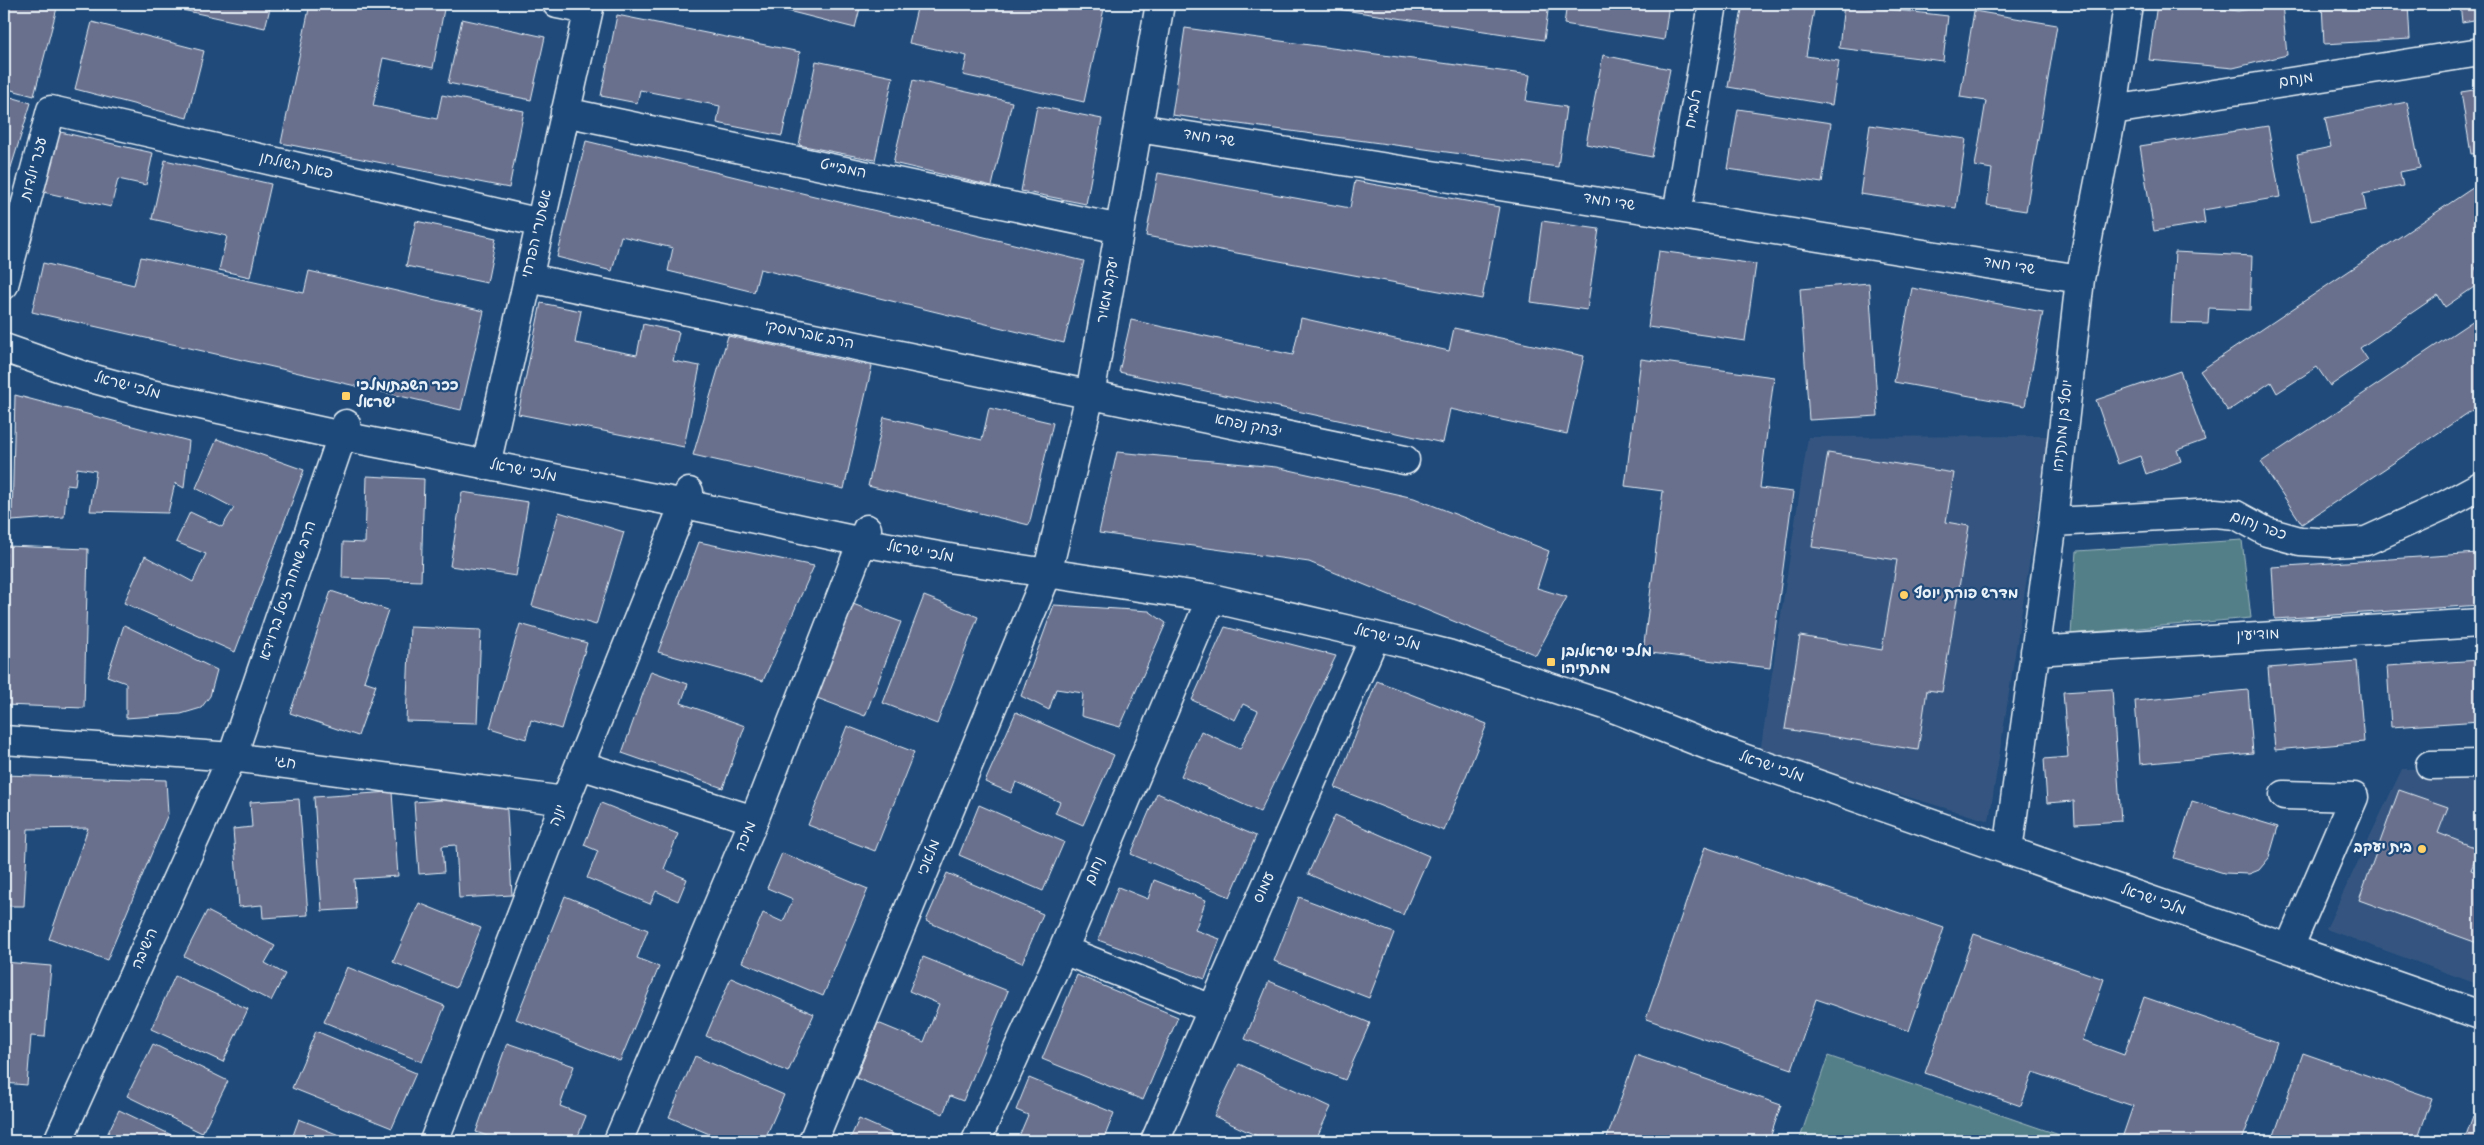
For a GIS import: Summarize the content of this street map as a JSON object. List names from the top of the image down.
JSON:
{
  "streets": {
    "street": [
      "מנחם",
      "רלב\"ח",
      "שדי חמד",
      "פאת השולחן",
      "עזר יולדות",
      "המבי\"ט",
      "אשתורי הפרחי",
      "יעקב מאיר",
      "הרב אברמסקי",
      "מלכי ישראל",
      "יוסף בן מתתיהו",
      "יצחק נפחא",
      "כפר נחום",
      "הרב שמחה זיסל ברוידא",
      "מודיעין",
      "חגי",
      "יונה",
      "מיכה",
      "מלאכי",
      "נחום",
      "עמוס",
      "הישיבה"
    ]
  },
  "crossings": [
    ["מנחם", "יוסף בן מתתיהו"],
    ["רלב\"ח", "שדי חמד"],
    ["שדי חמד", "יעקב מאיר"],
    ["שדי חמד", "יוסף בן מתתיהו"],
    ["פאת השולחן", "עזר יולדות"],
    ["פאת השולחן", "אשתורי הפרחי"],
    ["המבי\"ט", "אשתורי הפרחי"],
    ["המבי\"ט", "יעקב מאיר"],
    ["אשתורי הפרחי", "הרב אברמסקי"],
    ["אשתורי הפרחי", "מלכי ישראל"],
    ["יעקב מאיר", "הרב אברמסקי"],
    ["יעקב מאיר", "מלכי ישראל"],
    ["יעקב מאיר", "יצחק נפחא"],
    ["יעקב מאיר", "מלאכי"],
    ["הרב אברמסקי", "יצחק נפחא"],
    ["מלכי ישראל", "יוסף בן מתתיהו"],
    ["מלכי ישראל", "הרב שמחה זיסל ברוידא"],
    ["מלכי ישראל", "יונה"],
    ["מלכי ישראל", "מיכה"],
    ["מלכי ישראל", "מלאכי"],
    ["מלכי ישראל", "נחום"],
    ["מלכי ישראל", "עמוס"],
    ["יוסף בן מתתיהו", "כפר נחום"],
    ["יוסף בן מתתיהו", "מודיעין"],
    ["הרב שמחה זיסל ברוידא", "חגי"],
    ["הרב שמחה זיסל ברוידא", "הישיבה"],
    ["חגי", "יונה"],
    ["חגי", "הישיבה"]
  ],
  "places": {
    "transit": ["ככר השבת/מלכי ישראל", "מלכי ישראל/בן מתתיהו"],
    "other": ["מדרש פורת יוסף", "בית יעקב"]
  }
}
